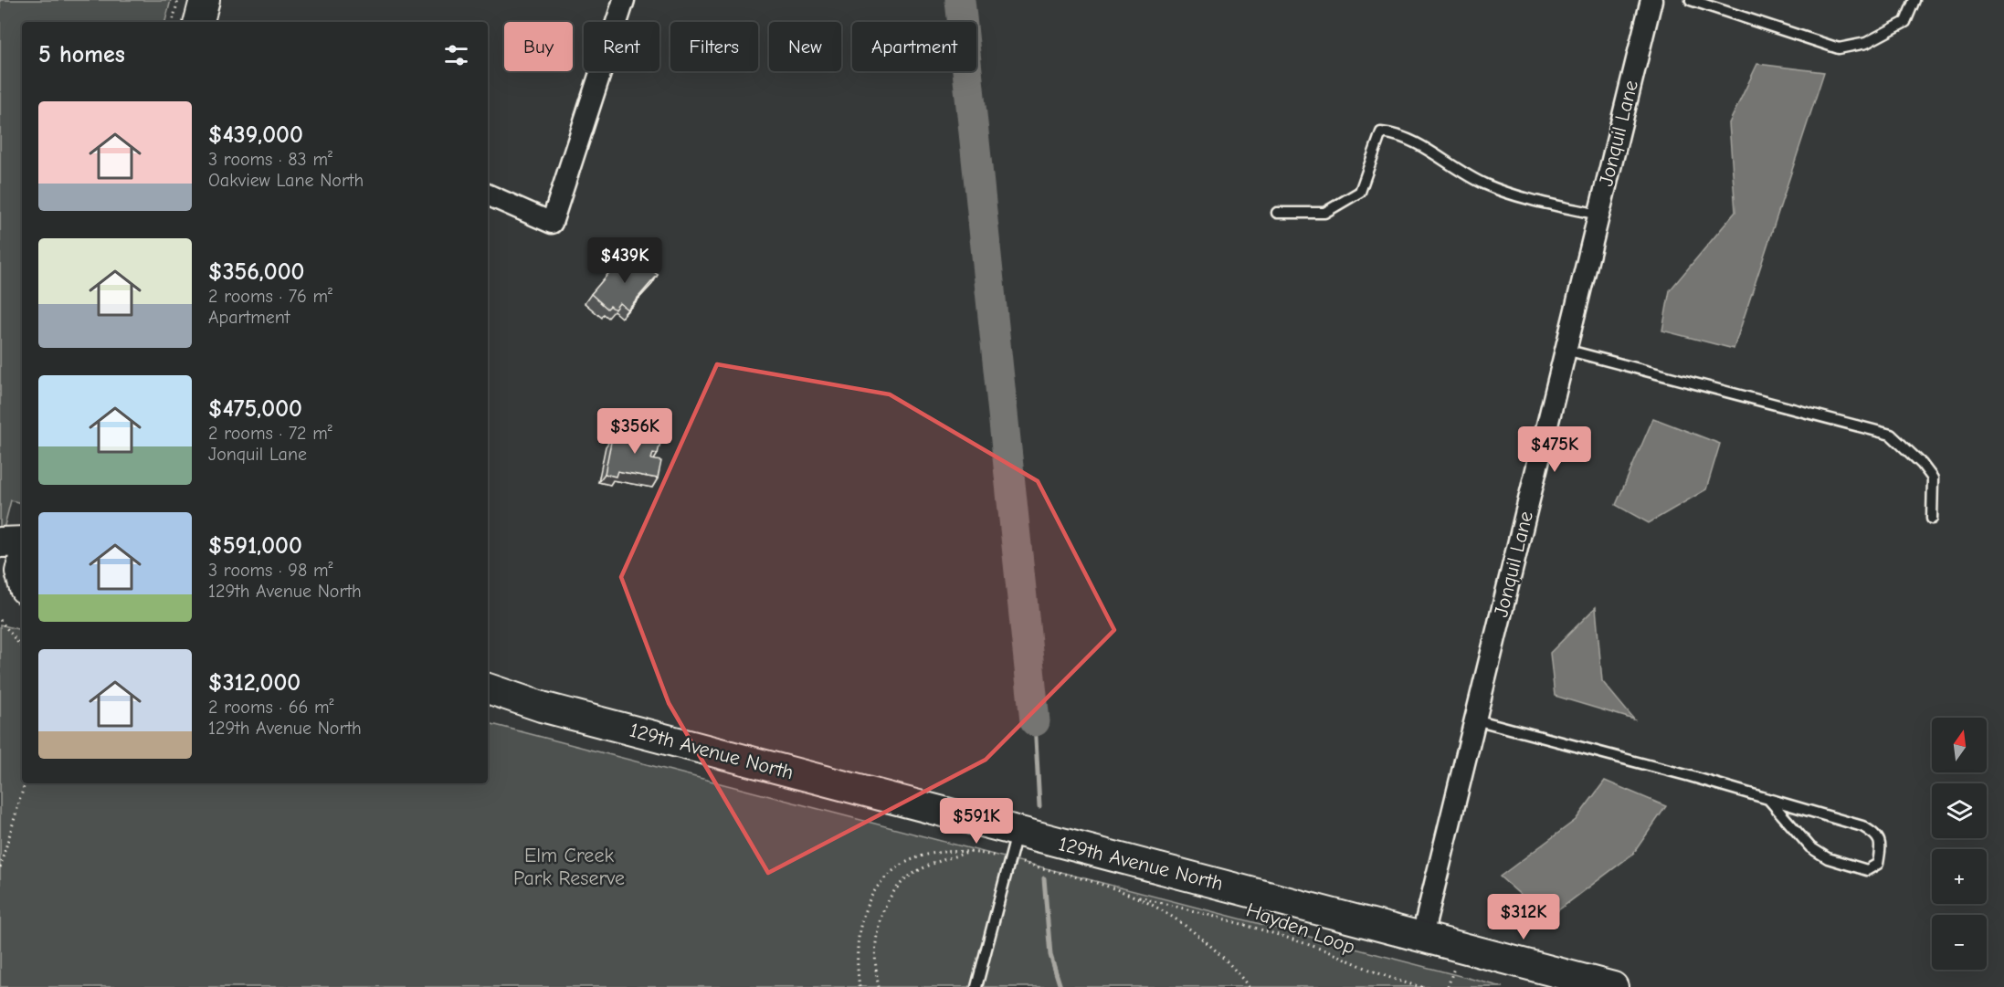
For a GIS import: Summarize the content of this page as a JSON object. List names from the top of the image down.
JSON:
{
  "streets": {
    "main road": ["129th Avenue North"],
    "street": ["Jonquil Lane"],
    "path": ["Hayden Loop"]
  },
  "crossings": [
    ["Jonquil Lane", "129th Avenue North"]
  ],
  "parks": ["Elm Creek Park Reserve"],
  "north": "top",
  "page": {
    "chip": [
      "Buy",
      "Rent",
      "Filters",
      "New",
      "Apartment"
    ],
    "heading": "5 homes",
    "list": [
      {
        "name": "$439,000",
        "note": "3 rooms · 83 m² · Oakview Lane North"
      },
      {
        "name": "$356,000",
        "note": "2 rooms · 76 m² · Apartment"
      },
      {
        "name": "$475,000",
        "note": "2 rooms · 72 m² · Jonquil Lane"
      },
      {
        "name": "$591,000",
        "note": "3 rooms · 98 m² · 129th Avenue North"
      },
      {
        "name": "$312,000",
        "note": "2 rooms · 66 m² · 129th Avenue North"
      }
    ],
    "price": [
      "$439K",
      "$356K",
      "$475K",
      "$591K",
      "$312K"
    ],
    "map_buttons": ["+", "−"]
  }
}
